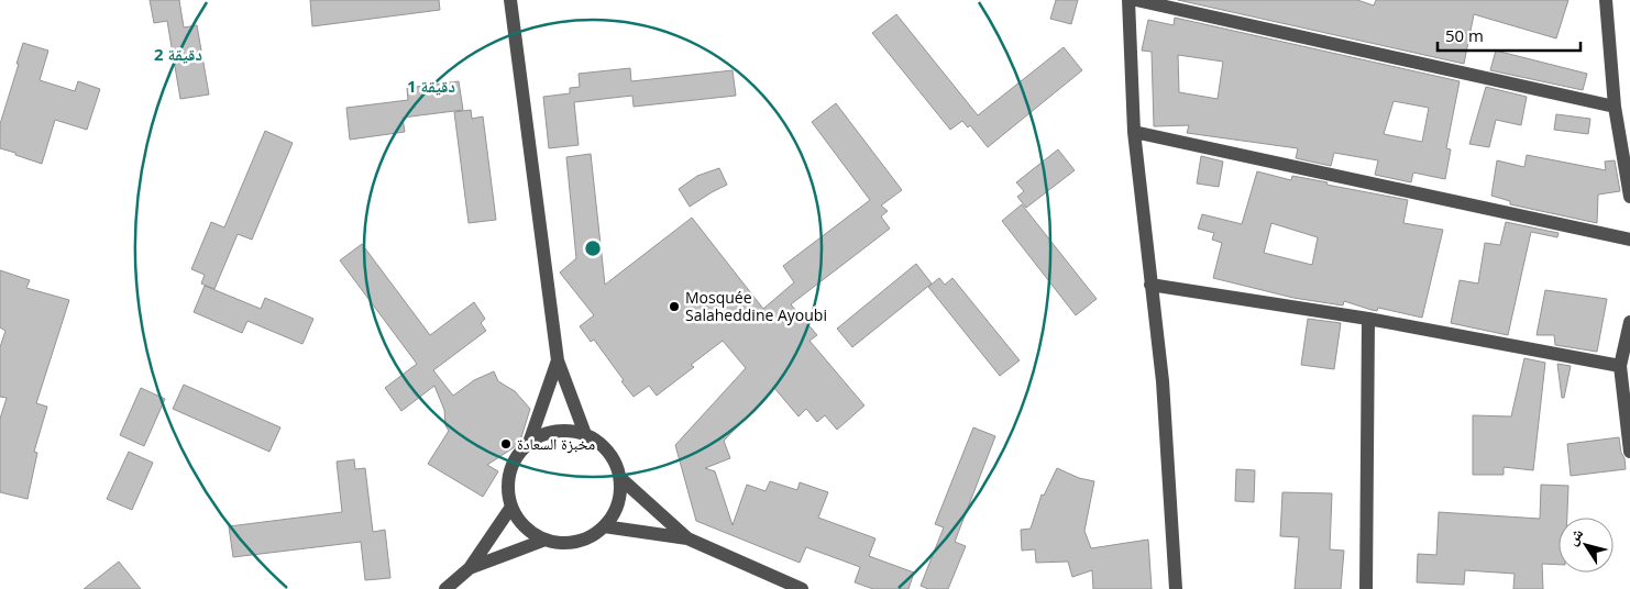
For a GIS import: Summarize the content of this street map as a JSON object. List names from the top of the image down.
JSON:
{
  "places": ["Mosquée Salaheddine Ayoubi", "مخبزة السعادة"],
  "scale_bar": "50 m",
  "north": "top left",
  "rings": ["2 دقيقة", "1 دقيقة"]
}
